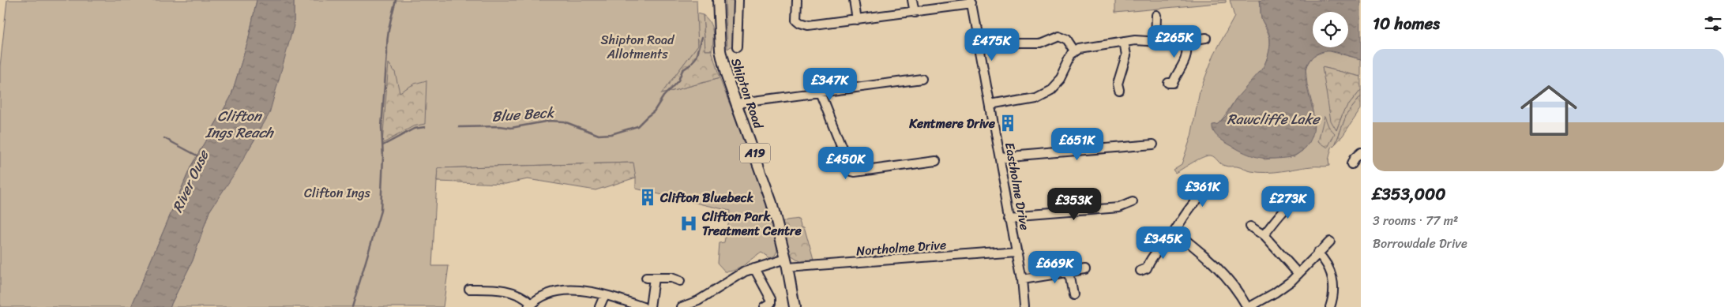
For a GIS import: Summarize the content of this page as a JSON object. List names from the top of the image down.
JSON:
{
  "streets": {
    "main road": ["Shipton Road", "A19"],
    "street": ["Eastholme Drive", "Northolme Drive"]
  },
  "crossings": [
    ["Shipton Road", "Northolme Drive"],
    ["Eastholme Drive", "Northolme Drive"]
  ],
  "water": [
    "Blue Beck",
    "Clifton Ings Reach",
    "Rawcliffe Lake",
    "River Ouse"
  ],
  "parks": ["Shipton Road Allotments", "Clifton Ings"],
  "places": {
    "building": ["Kentmere Drive", "Clifton Bluebeck"],
    "hospital": ["Clifton Park Treatment Centre"]
  },
  "page": {
    "heading": "10 homes",
    "price": [
      "£265K",
      "£475K",
      "£347K",
      "£651K",
      "£450K",
      "£361K",
      "£273K",
      "£353K",
      "£345K",
      "£669K"
    ],
    "list": [
      {
        "name": "£353,000",
        "note": "3 rooms · 77 m² · Borrowdale Drive"
      }
    ]
  }
}
